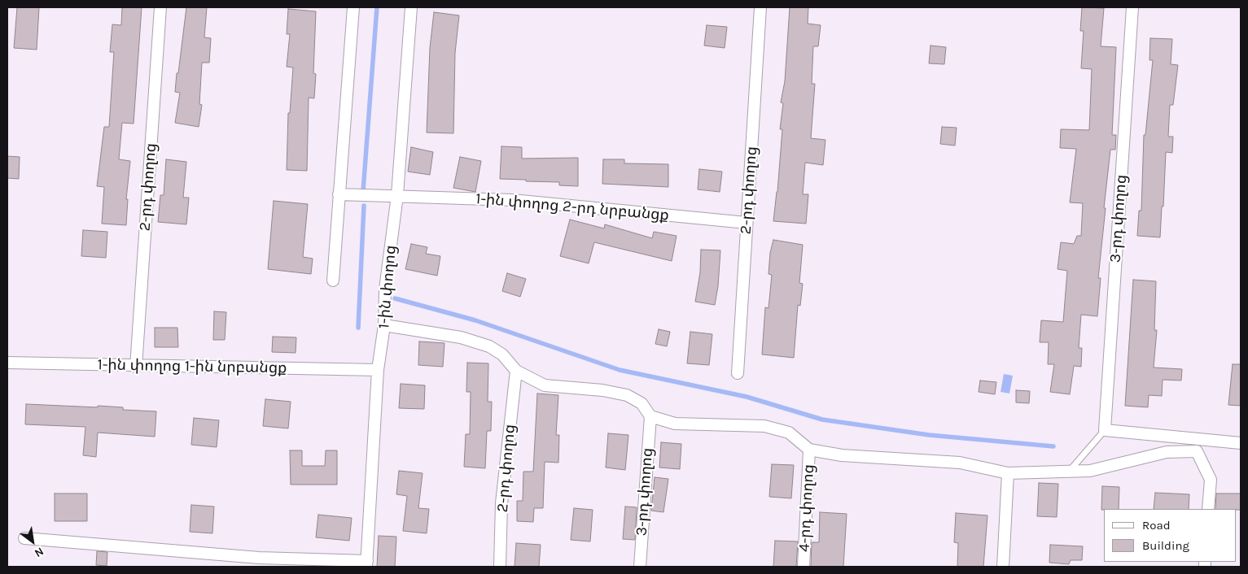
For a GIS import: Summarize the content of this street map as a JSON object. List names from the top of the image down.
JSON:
{
  "streets": {
    "street": [
      "2-րդ փողոց",
      "1-ին փողոց 2-րդ նրբանցք",
      "3-րդ փողոց",
      "1-ին փողոց",
      "1-ին փողոց 1-ին նրբանցք",
      "4-րդ փողոց"
    ]
  },
  "crossings": [
    ["2-րդ փողոց", "1-ին փողոց 2-րդ նրբանցք"],
    ["2-րդ փողոց", "1-ին փողոց 1-ին նրբանցք"],
    ["1-ին փողոց 2-րդ նրբանցք", "1-ին փողոց"],
    ["1-ին փողոց", "1-ին փողոց 1-ին նրբանցք"]
  ],
  "legend": ["Road", "Building"],
  "north": "bottom right"
}
